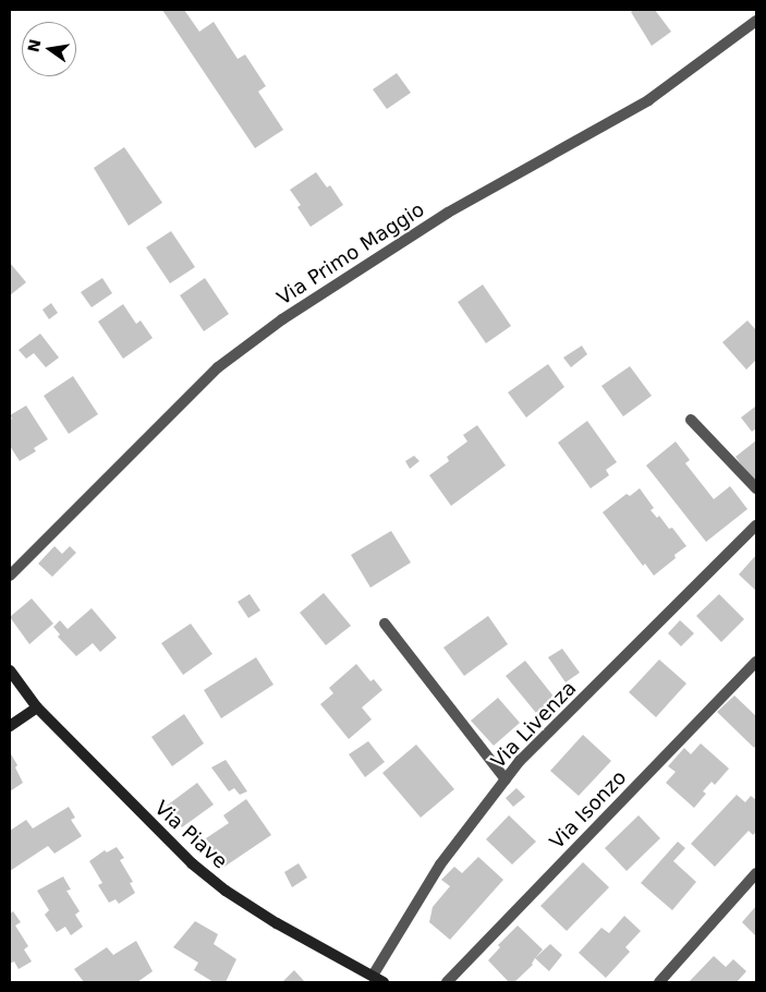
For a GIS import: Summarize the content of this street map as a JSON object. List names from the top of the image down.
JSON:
{
  "streets": {
    "main road": ["Via Piave"],
    "street": ["Via Primo Maggio", "Via Livenza", "Via Isonzo"]
  },
  "crossings": [
    ["Via Livenza", "Via Piave"]
  ],
  "north": "left"
}
